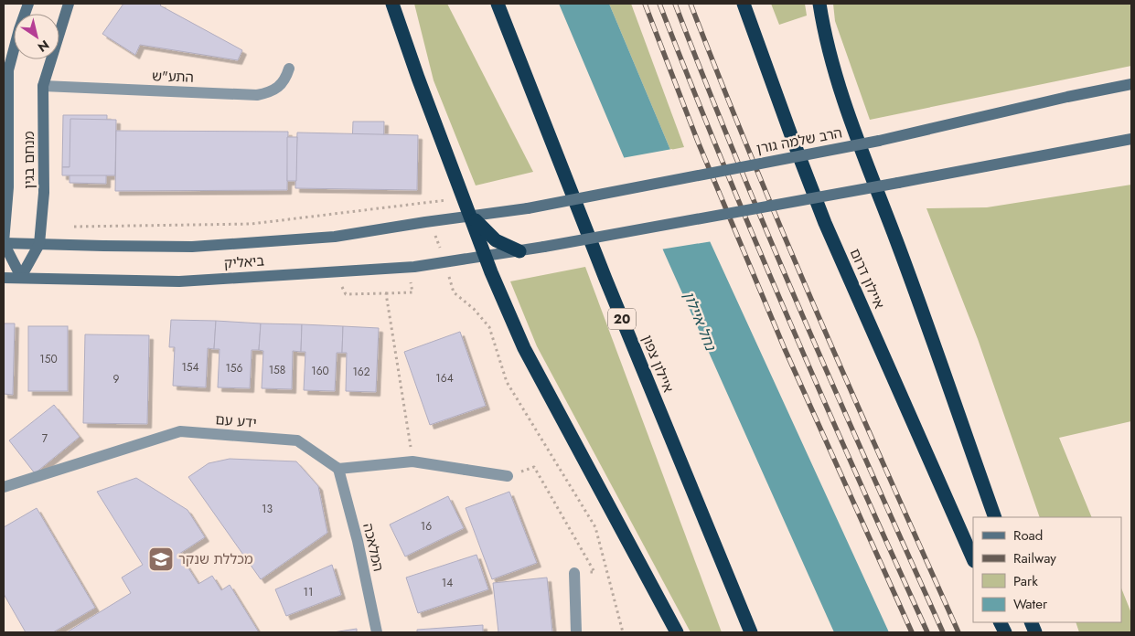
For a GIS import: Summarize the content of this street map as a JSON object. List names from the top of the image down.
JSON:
{
  "streets": {
    "highway": ["איילון דרום", "20", "איילון צפון"],
    "main road": ["הרב שלמה גורן", "מנחם בגין", "ביאליק"],
    "street": ["התע\"ש", "ידע עם", "המלאכה"]
  },
  "crossings": [
    ["התע\"ש", "מנחם בגין"],
    ["הרב שלמה גורן", "ביאליק"],
    ["מנחם בגין", "ביאליק"],
    ["ידע עם", "המלאכה"]
  ],
  "water": ["נחל איילון"],
  "places": {
    "school or university": ["מכללת שנקר"]
  },
  "house_numbers": [
    "150",
    "154",
    "156",
    "158",
    "160",
    "162",
    "164",
    "9",
    "7",
    "13",
    "16",
    "14",
    "11"
  ],
  "legend": [
    "Road",
    "Railway",
    "Park",
    "Water"
  ],
  "north": "bottom right"
}
